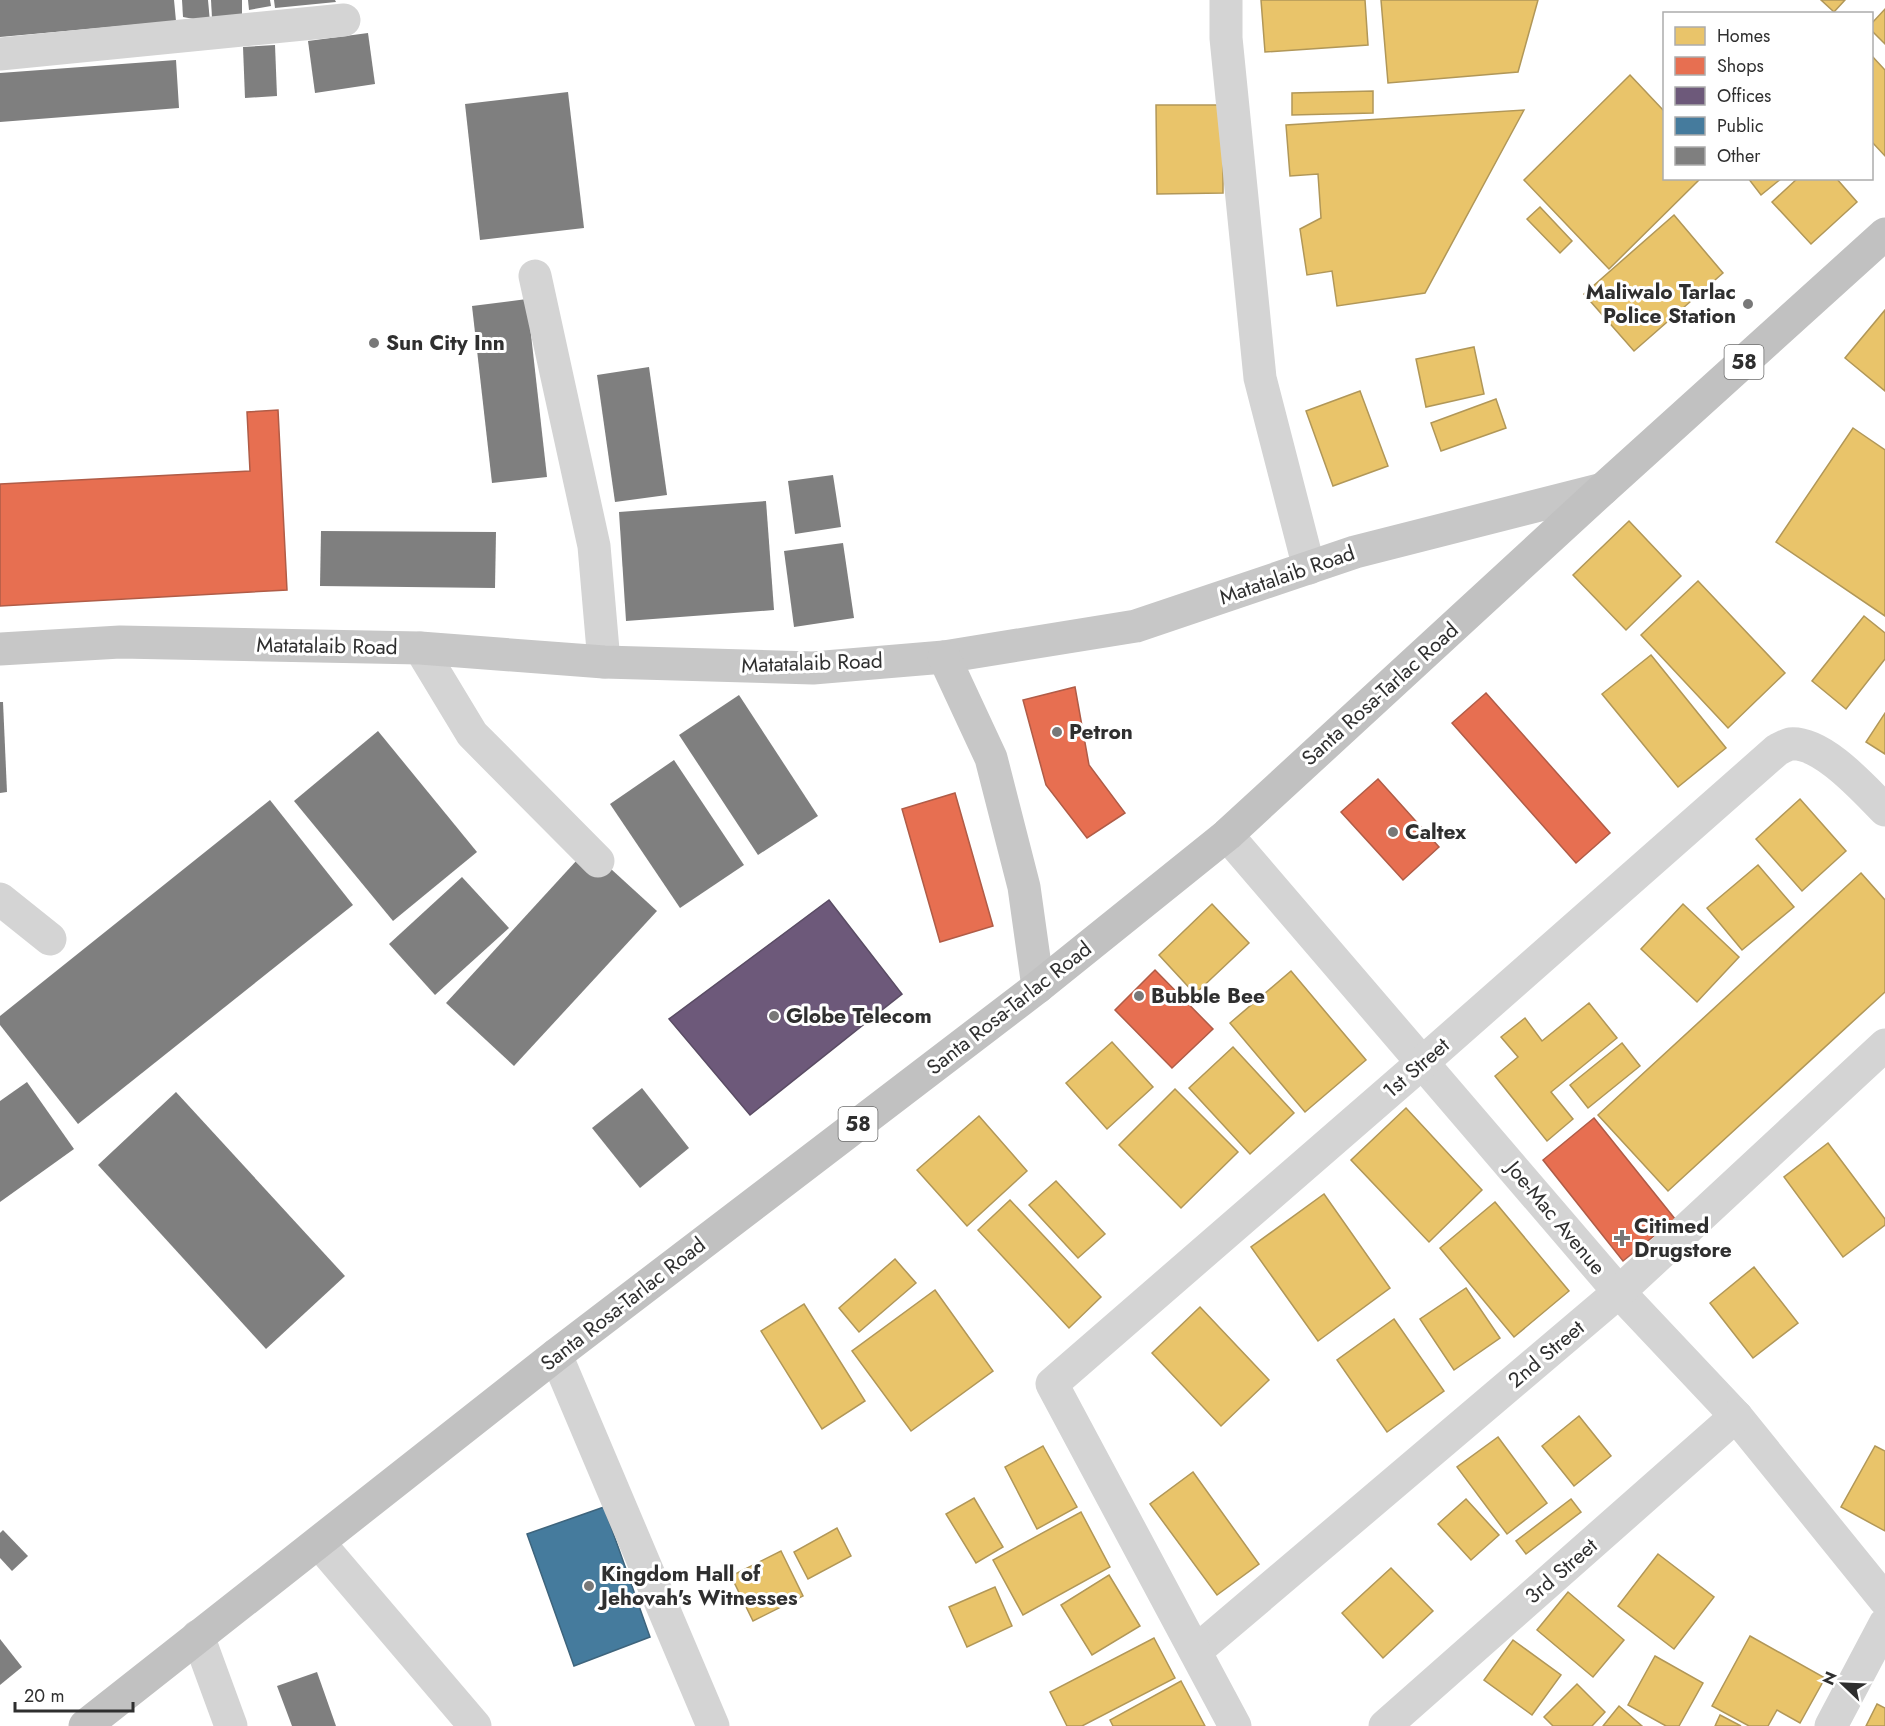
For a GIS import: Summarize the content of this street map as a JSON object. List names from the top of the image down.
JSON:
{
  "streets": {
    "highway": ["58", "Santa Rosa-Tarlac Road"],
    "main road": ["Matatalaib Road"],
    "street": [
      "1st Street",
      "Joe-Mac Avenue",
      "2nd Street",
      "3rd Street"
    ]
  },
  "crossings": [
    ["Matatalaib Road", "Santa Rosa-Tarlac Road"],
    ["Santa Rosa-Tarlac Road", "Joe-Mac Avenue"],
    ["1st Street", "Joe-Mac Avenue"],
    ["1st Street", "2nd Street"],
    ["Joe-Mac Avenue", "2nd Street"],
    ["Joe-Mac Avenue", "3rd Street"]
  ],
  "places": {
    "other": [
      "Maliwalo Tarlac Police Station",
      "Sun City Inn",
      "Petron",
      "Caltex",
      "Bubble Bee",
      "Globe Telecom",
      "Kingdom Hall of Jehovah's Witnesses"
    ],
    "health": ["Citimed Drugstore"]
  },
  "legend": [
    "Homes",
    "Shops",
    "Offices",
    "Public",
    "Other"
  ],
  "scale_bar": "20 m",
  "north": "top left"
}
